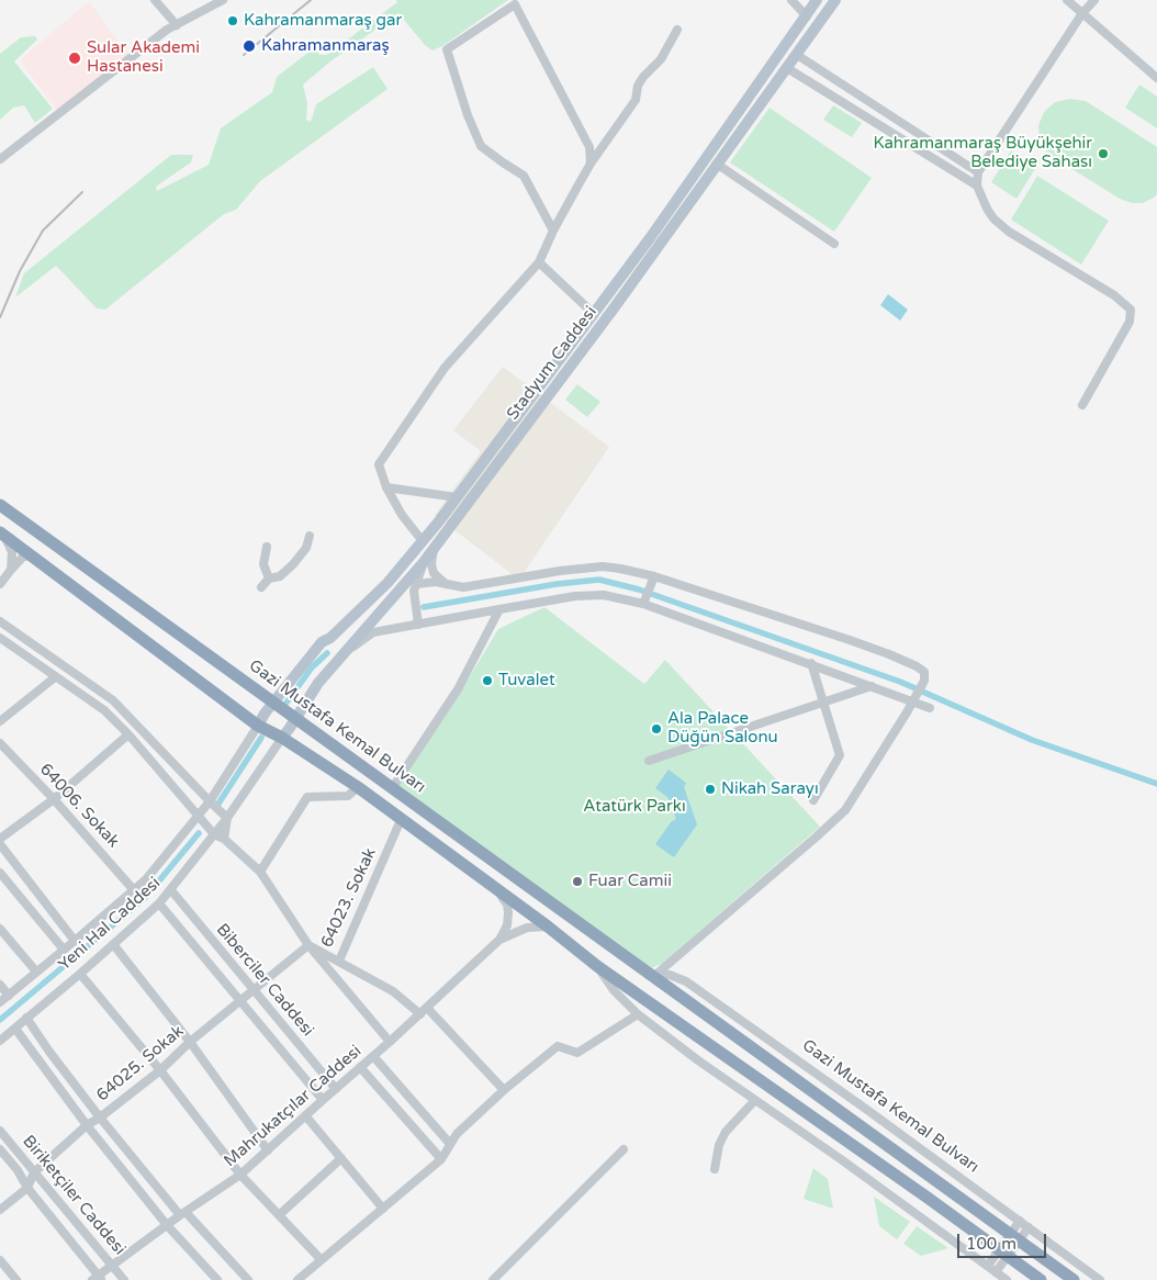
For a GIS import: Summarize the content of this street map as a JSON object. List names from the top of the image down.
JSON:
{
  "streets": {
    "highway": ["Gazi Mustafa Kemal Bulvarı"],
    "main road": ["Stadyum Caddesi"],
    "street": [
      "64006. Sokak",
      "64023. Sokak",
      "Yeni Hal Caddesi",
      "Biberciler Caddesi",
      "64025. Sokak",
      "Mahrukatçılar Caddesi",
      "Biriketçiler Caddesi"
    ]
  },
  "crossings": [
    ["Stadyum Caddesi", "Gazi Mustafa Kemal Bulvarı"],
    ["Stadyum Caddesi", "Yeni Hal Caddesi"],
    ["64006. Sokak", "Yeni Hal Caddesi"],
    ["64023. Sokak", "64025. Sokak"],
    ["Yeni Hal Caddesi", "Biberciler Caddesi"],
    ["Biberciler Caddesi", "64025. Sokak"],
    ["Biberciler Caddesi", "Mahrukatçılar Caddesi"],
    ["64025. Sokak", "Biriketçiler Caddesi"],
    ["Mahrukatçılar Caddesi", "Biriketçiler Caddesi"]
  ],
  "parks": ["Atatürk Parkı"],
  "places": [
    "Kahramanmaraş gar",
    "Kahramanmaraş",
    "Sular Akademi Hastanesi",
    "Kahramanmaraş Büyükşehir Belediye Sahası",
    "Tuvalet",
    "Ala Palace Düğün Salonu",
    "Nikah Sarayı",
    "Fuar Camii"
  ],
  "scale_bar": "100 m"
}
